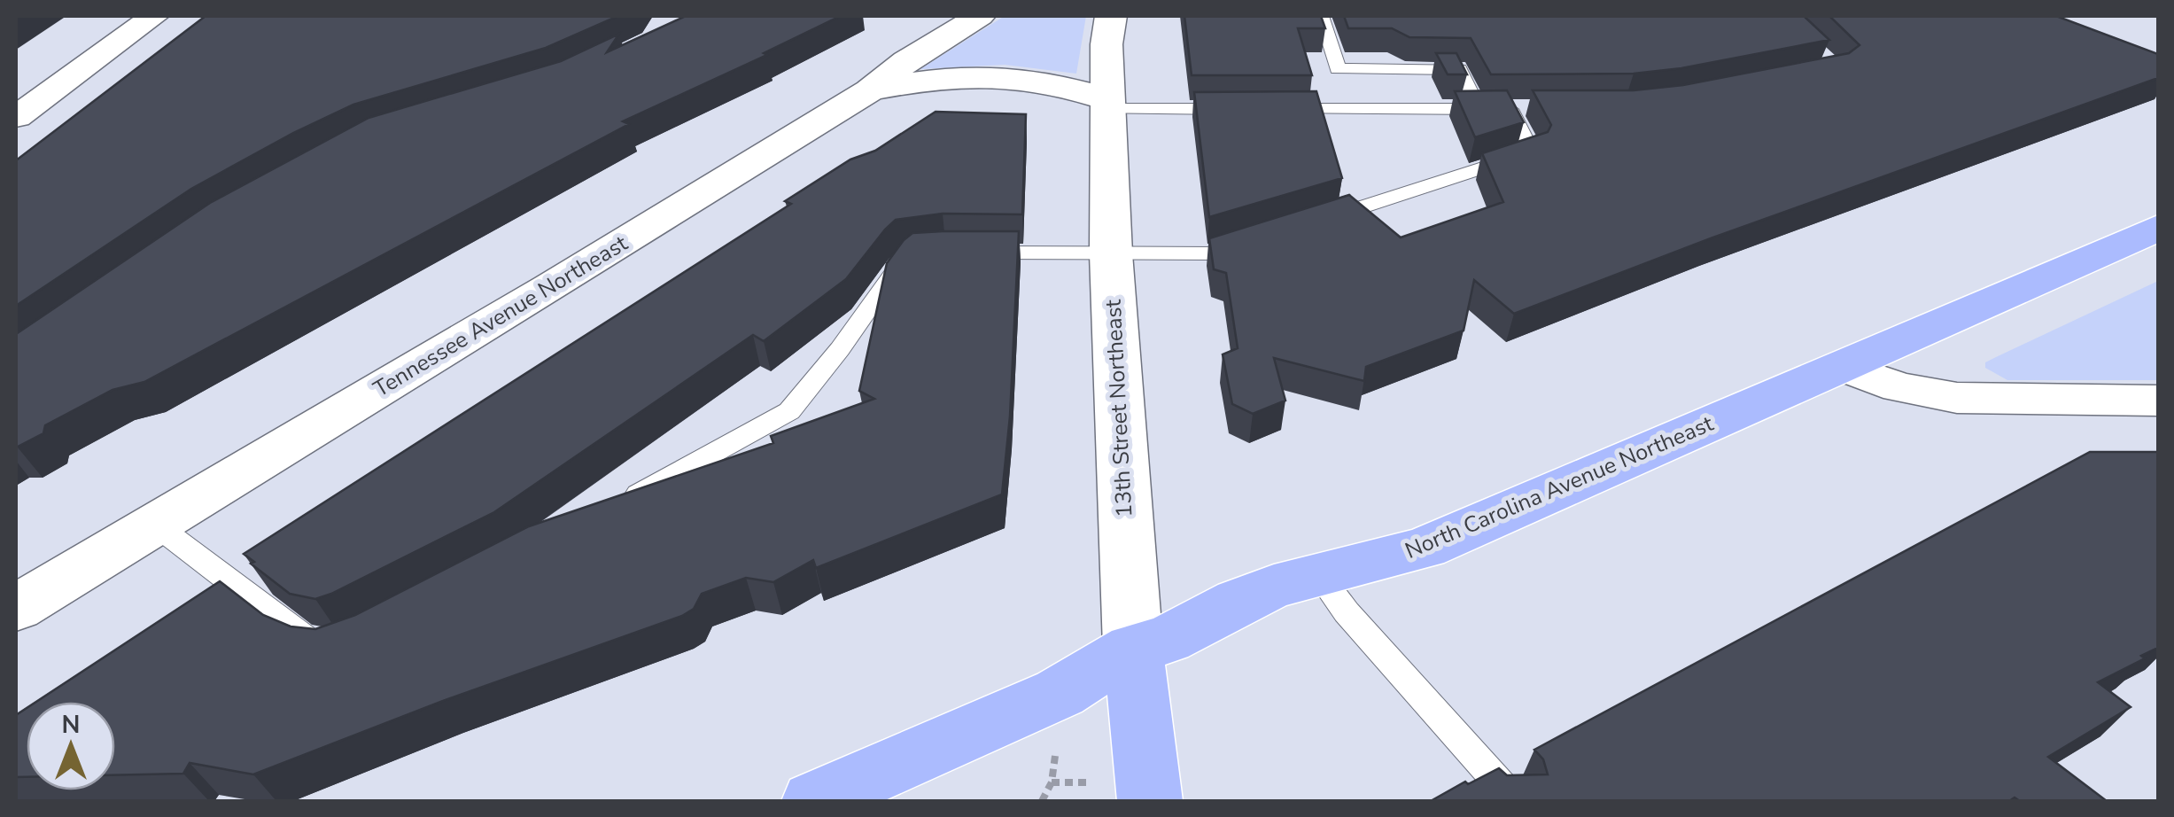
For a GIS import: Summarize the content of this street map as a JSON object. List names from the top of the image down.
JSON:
{
  "streets": {
    "main road": ["13th Street Northeast", "North Carolina Avenue Northeast"],
    "street": ["Tennessee Avenue Northeast"]
  },
  "crossings": [
    ["13th Street Northeast", "North Carolina Avenue Northeast"]
  ],
  "north": "top"
}
